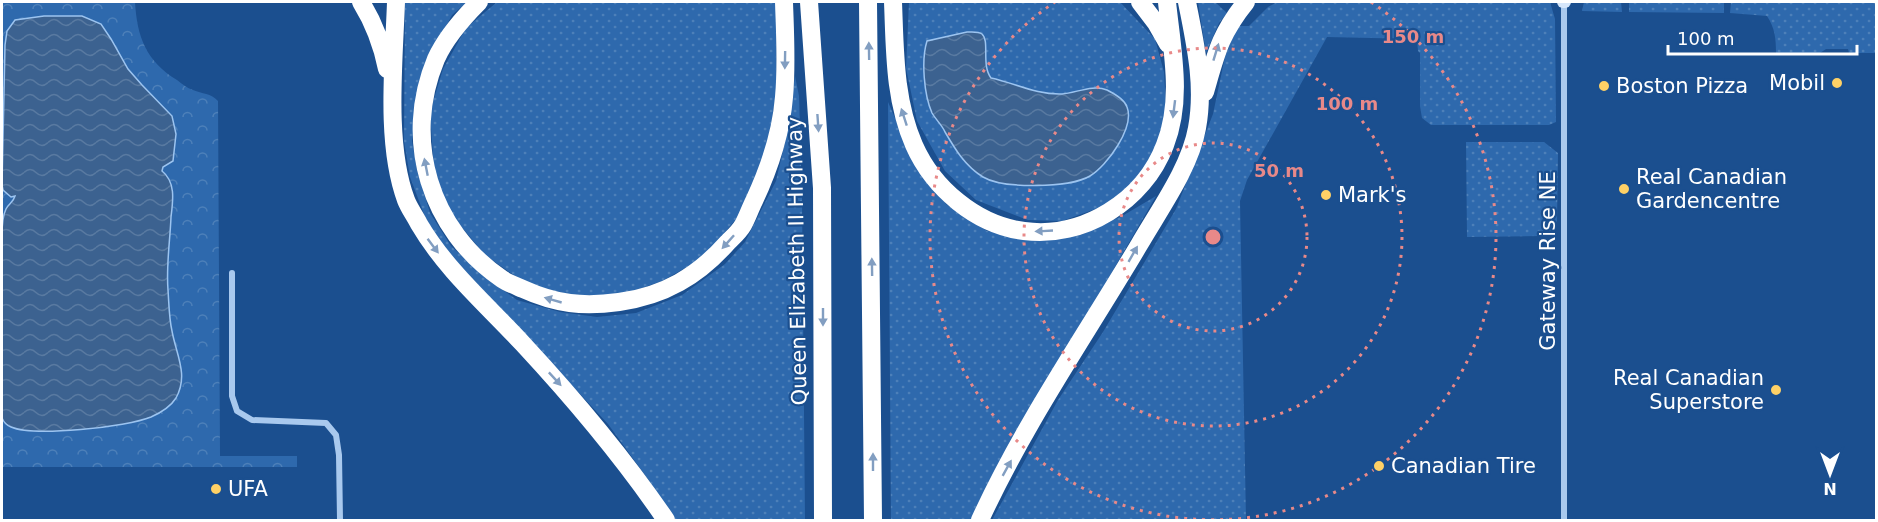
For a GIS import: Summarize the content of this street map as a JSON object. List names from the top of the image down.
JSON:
{
  "streets": {
    "highway": ["Queen Elizabeth II Highway"],
    "street": ["Gateway Rise NE"]
  },
  "places": [
    "Mobil",
    "Boston Pizza",
    "Real Canadian Gardencentre",
    "Mark's",
    "Real Canadian Superstore",
    "Canadian Tire",
    "UFA"
  ],
  "scale_bar": "100 m",
  "north": "bottom",
  "rings": ["150 m", "100 m", "50 m"]
}
